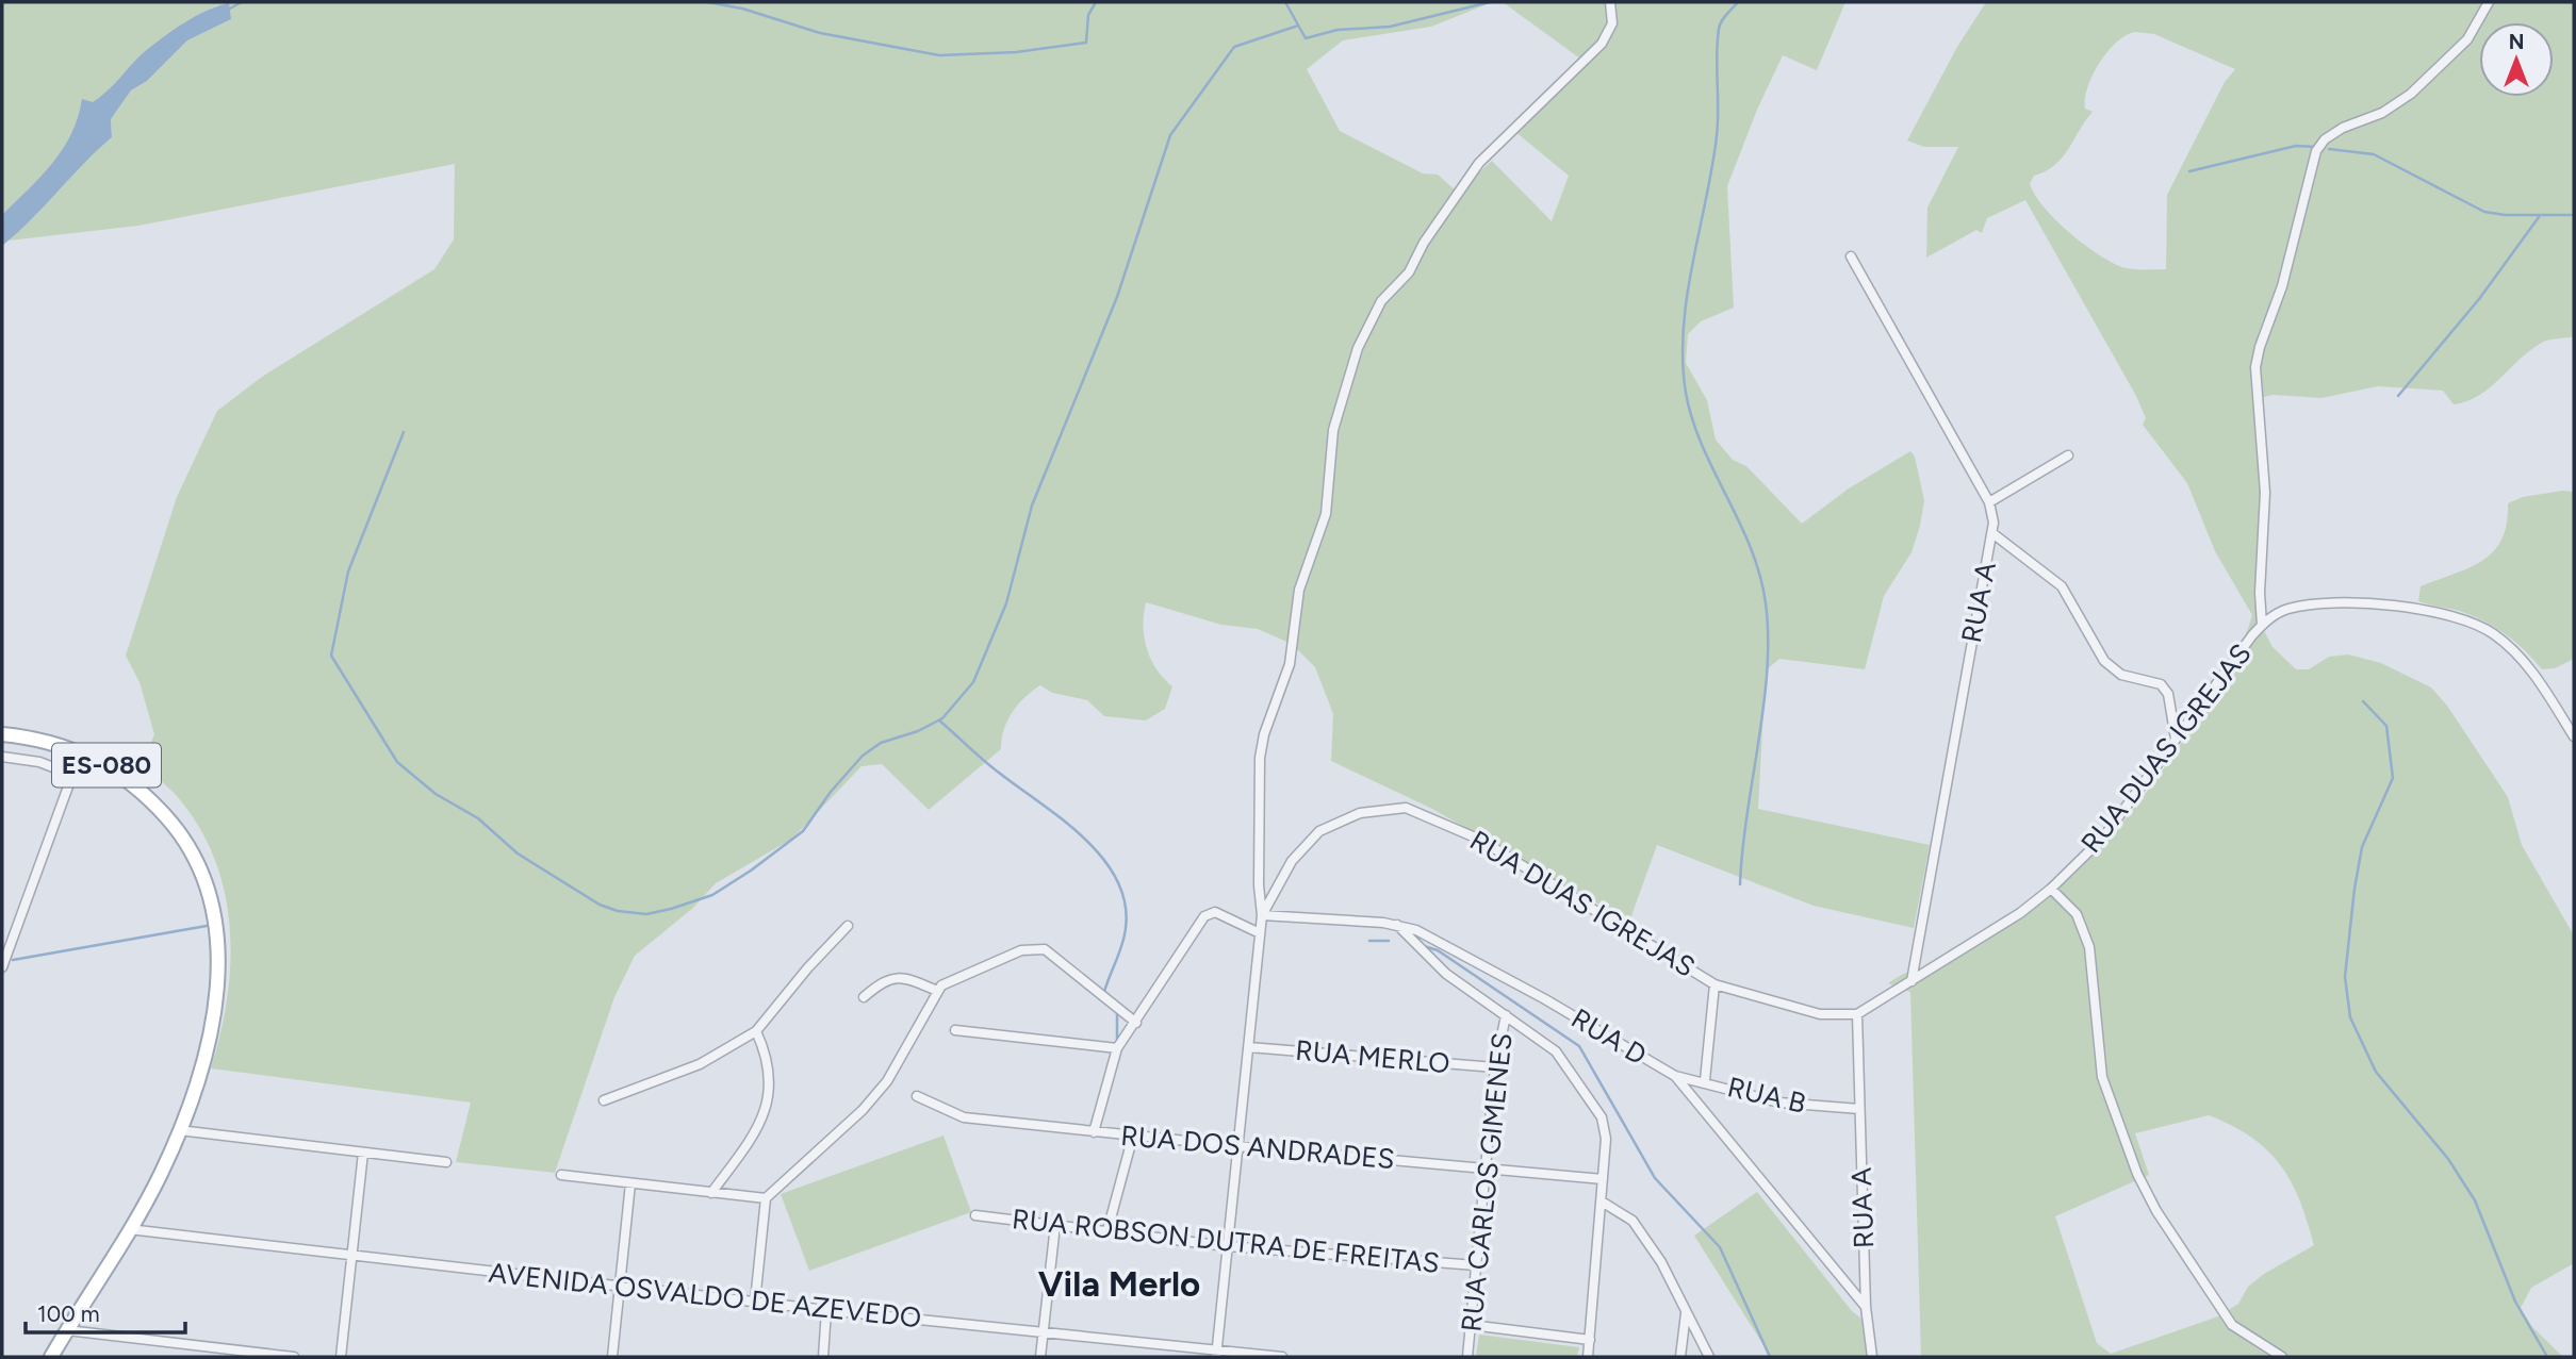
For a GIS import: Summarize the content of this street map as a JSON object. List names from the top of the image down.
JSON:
{
  "streets": {
    "main road": ["ES-080"],
    "street": [
      "RUA A",
      "RUA DUAS IGREJAS",
      "RUA D",
      "RUA MERLO",
      "RUA B",
      "RUA DOS ANDRADES",
      "RUA CARLOS GIMENES",
      "RUA ROBSON DUTRA DE FREITAS",
      "AVENIDA OSVALDO DE AZEVEDO"
    ]
  },
  "crossings": [
    ["RUA A", "RUA DUAS IGREJAS"],
    ["RUA A", "RUA D"],
    ["RUA A", "RUA B"],
    ["RUA DUAS IGREJAS", "RUA D"],
    ["ES-080", "AVENIDA OSVALDO DE AZEVEDO"],
    ["RUA D", "RUA B"],
    ["RUA D", "RUA CARLOS GIMENES"],
    ["RUA MERLO", "RUA CARLOS GIMENES"],
    ["RUA DOS ANDRADES", "RUA CARLOS GIMENES"],
    ["RUA CARLOS GIMENES", "RUA ROBSON DUTRA DE FREITAS"]
  ],
  "districts": ["Vila Merlo"],
  "scale_bar": "100 m",
  "north": "top"
}
